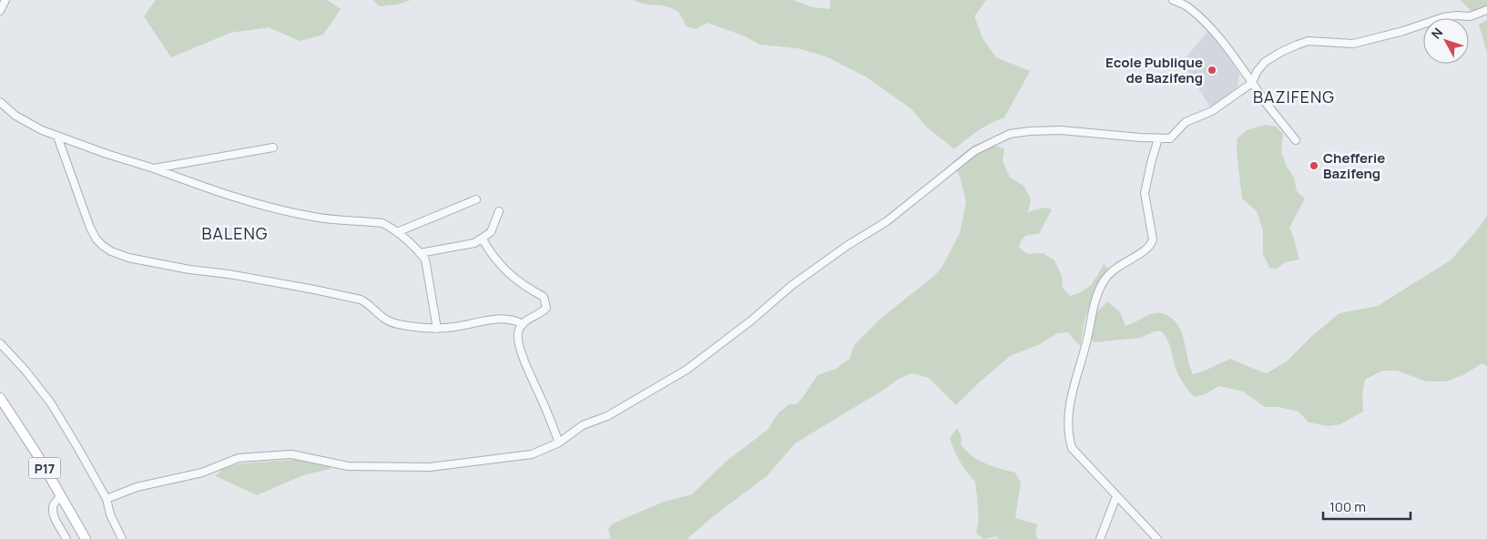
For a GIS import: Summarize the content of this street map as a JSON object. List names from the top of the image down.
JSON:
{
  "streets": {
    "main road": ["P17"]
  },
  "districts": ["BAZIFENG", "BALENG"],
  "places": ["Ecole Publique de Bazifeng", "Chefferie Bazifeng"],
  "scale_bar": "100 m",
  "north": "top left"
}
